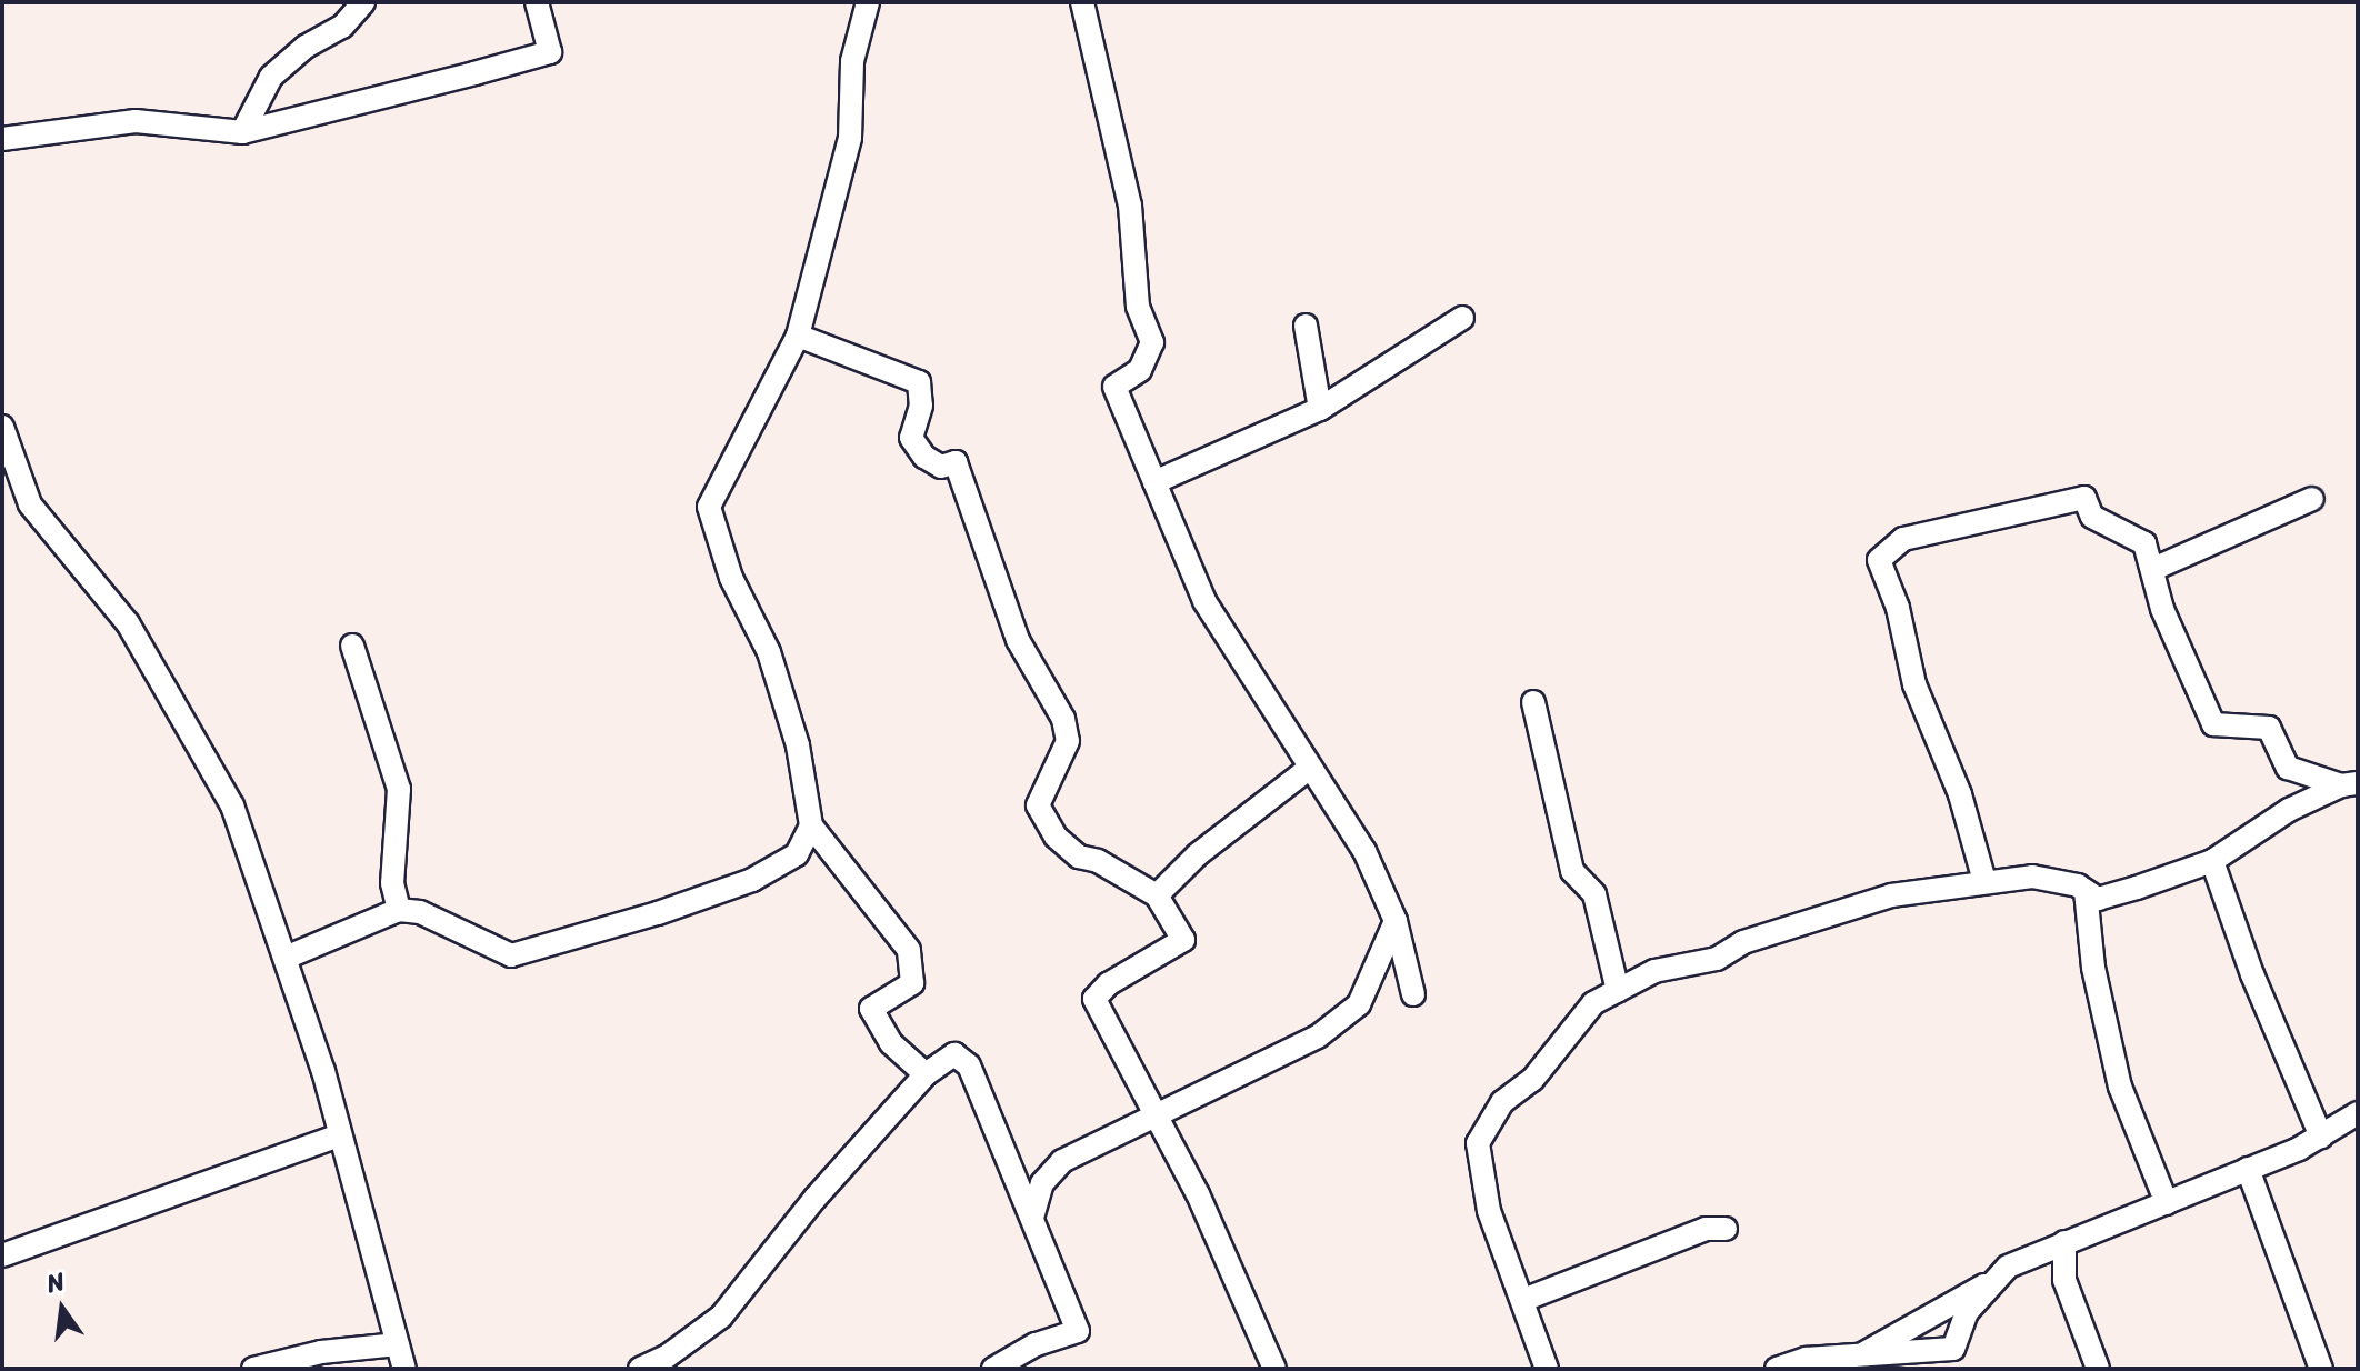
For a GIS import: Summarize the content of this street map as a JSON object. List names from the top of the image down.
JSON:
{
  "north": "top"
}
